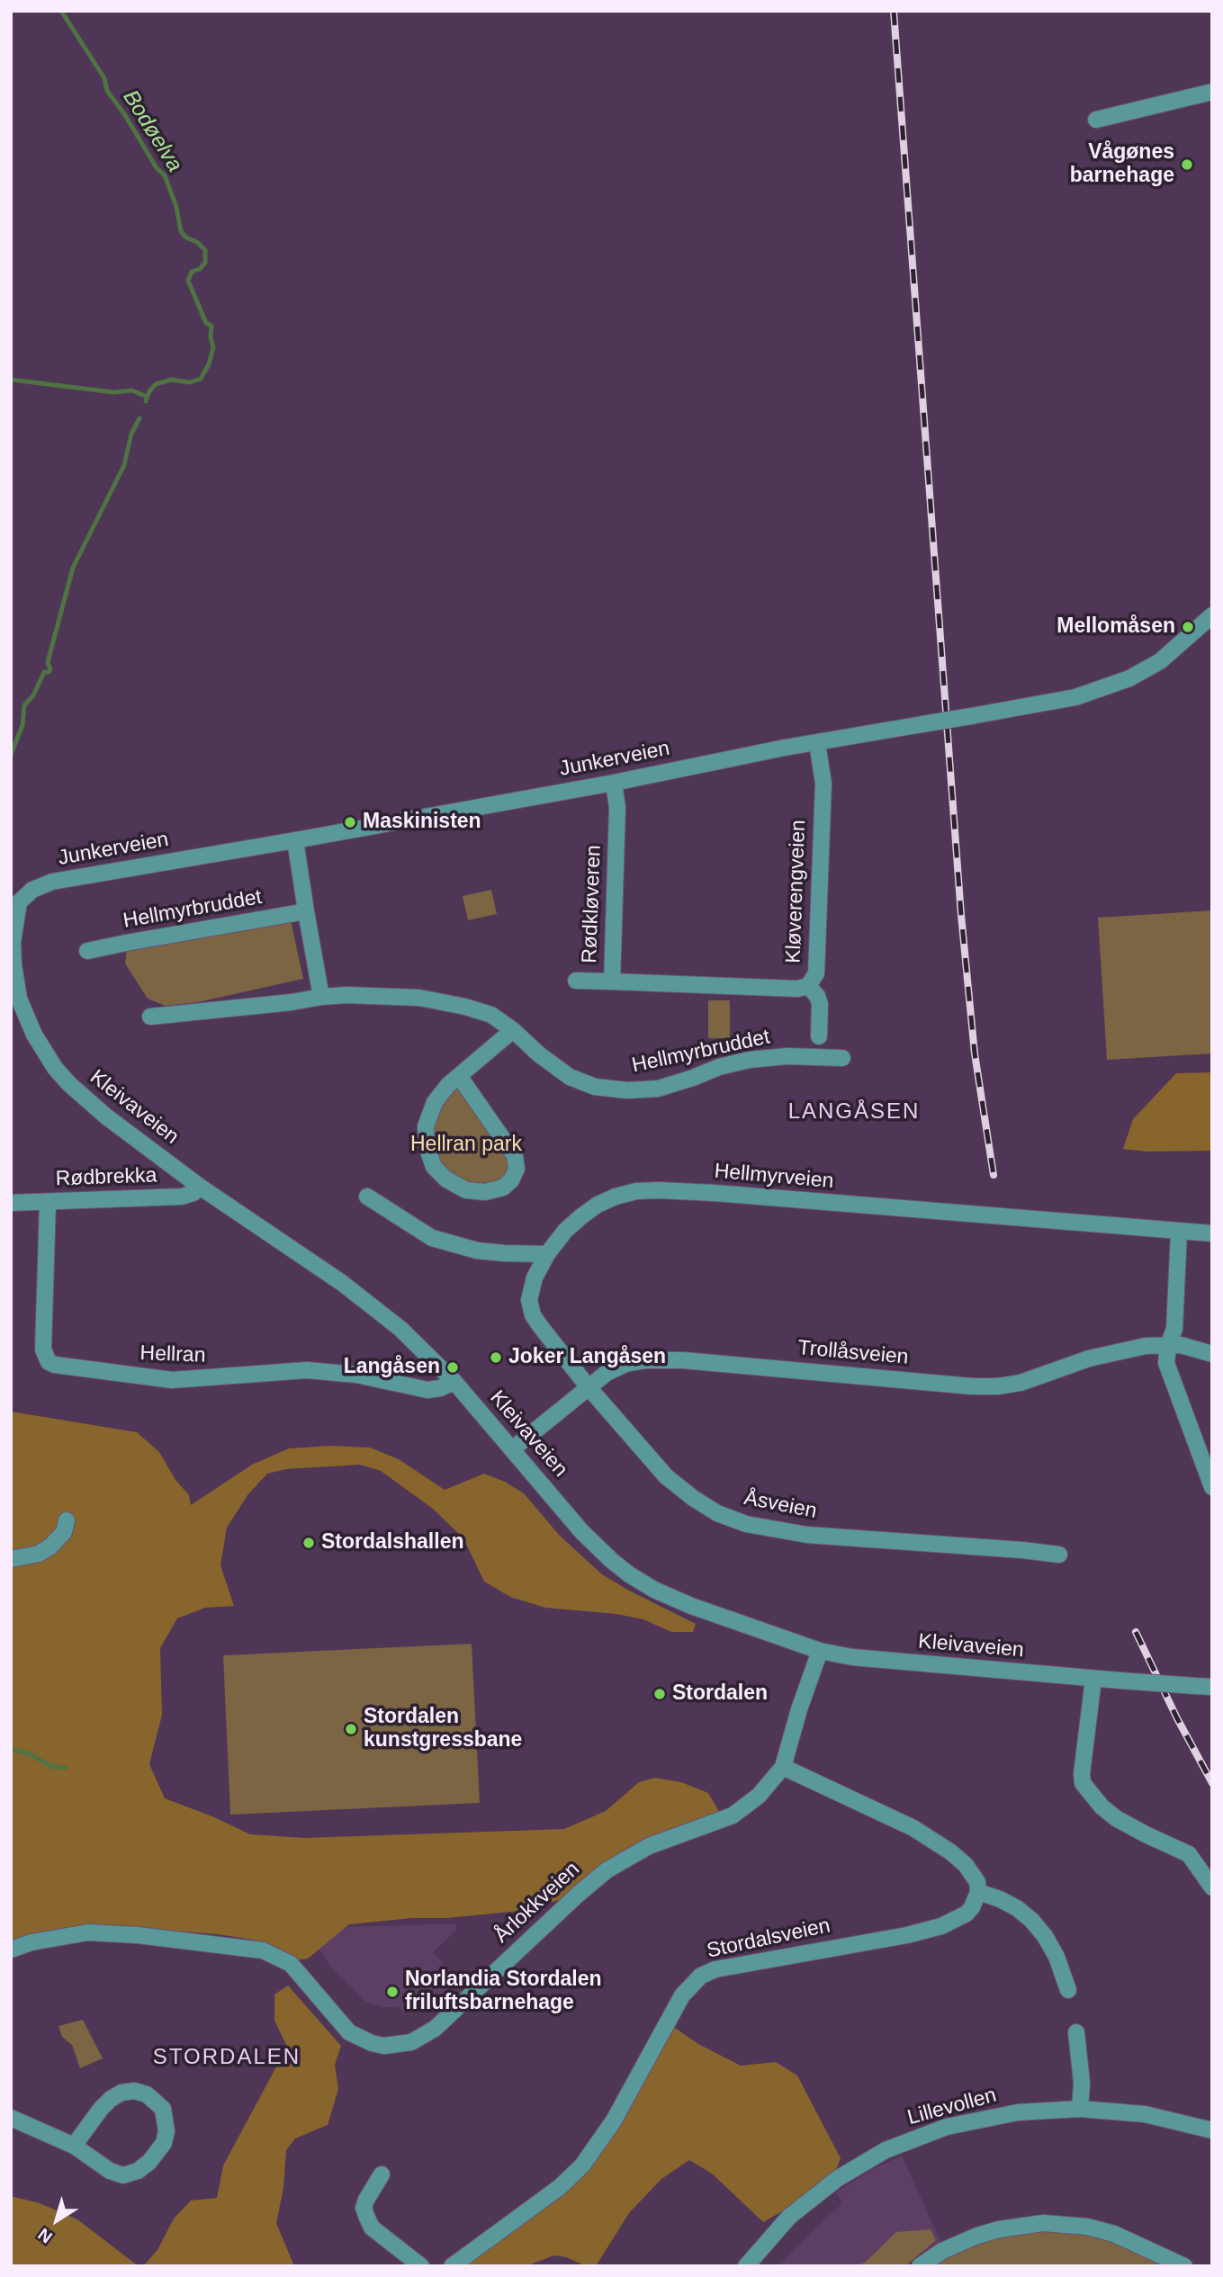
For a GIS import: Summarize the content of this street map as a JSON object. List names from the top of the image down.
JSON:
{
  "streets": {
    "street": [
      "Junkerveien",
      "Kløverengveien",
      "Rødkløveren",
      "Hellmyrbruddet",
      "Kleivaveien",
      "Hellmyrveien",
      "Rødbrekka",
      "Trollåsveien",
      "Hellran",
      "Åsveien",
      "Årlokkveien",
      "Stordalsveien",
      "Lillevollen"
    ]
  },
  "crossings": [
    ["Junkerveien", "Kløverengveien"],
    ["Junkerveien", "Rødkløveren"],
    ["Junkerveien", "Kleivaveien"],
    ["Kløverengveien", "Rødkløveren"],
    ["Kleivaveien", "Rødbrekka"],
    ["Kleivaveien", "Trollåsveien"],
    ["Kleivaveien", "Hellran"],
    ["Kleivaveien", "Årlokkveien"],
    ["Hellmyrveien", "Åsveien"],
    ["Rødbrekka", "Hellran"],
    ["Trollåsveien", "Åsveien"]
  ],
  "districts": ["LANGÅSEN", "STORDALEN"],
  "water": ["Bodøelva"],
  "parks": ["Hellran park"],
  "places": [
    "Vågønes barnehage",
    "Mellomåsen",
    "Maskinisten",
    "Joker Langåsen",
    "Langåsen",
    "Stordalshallen",
    "Stordalen",
    "Stordalen kunstgressbane",
    "Norlandia Stordalen friluftsbarnehage"
  ],
  "north": "bottom left"
}
